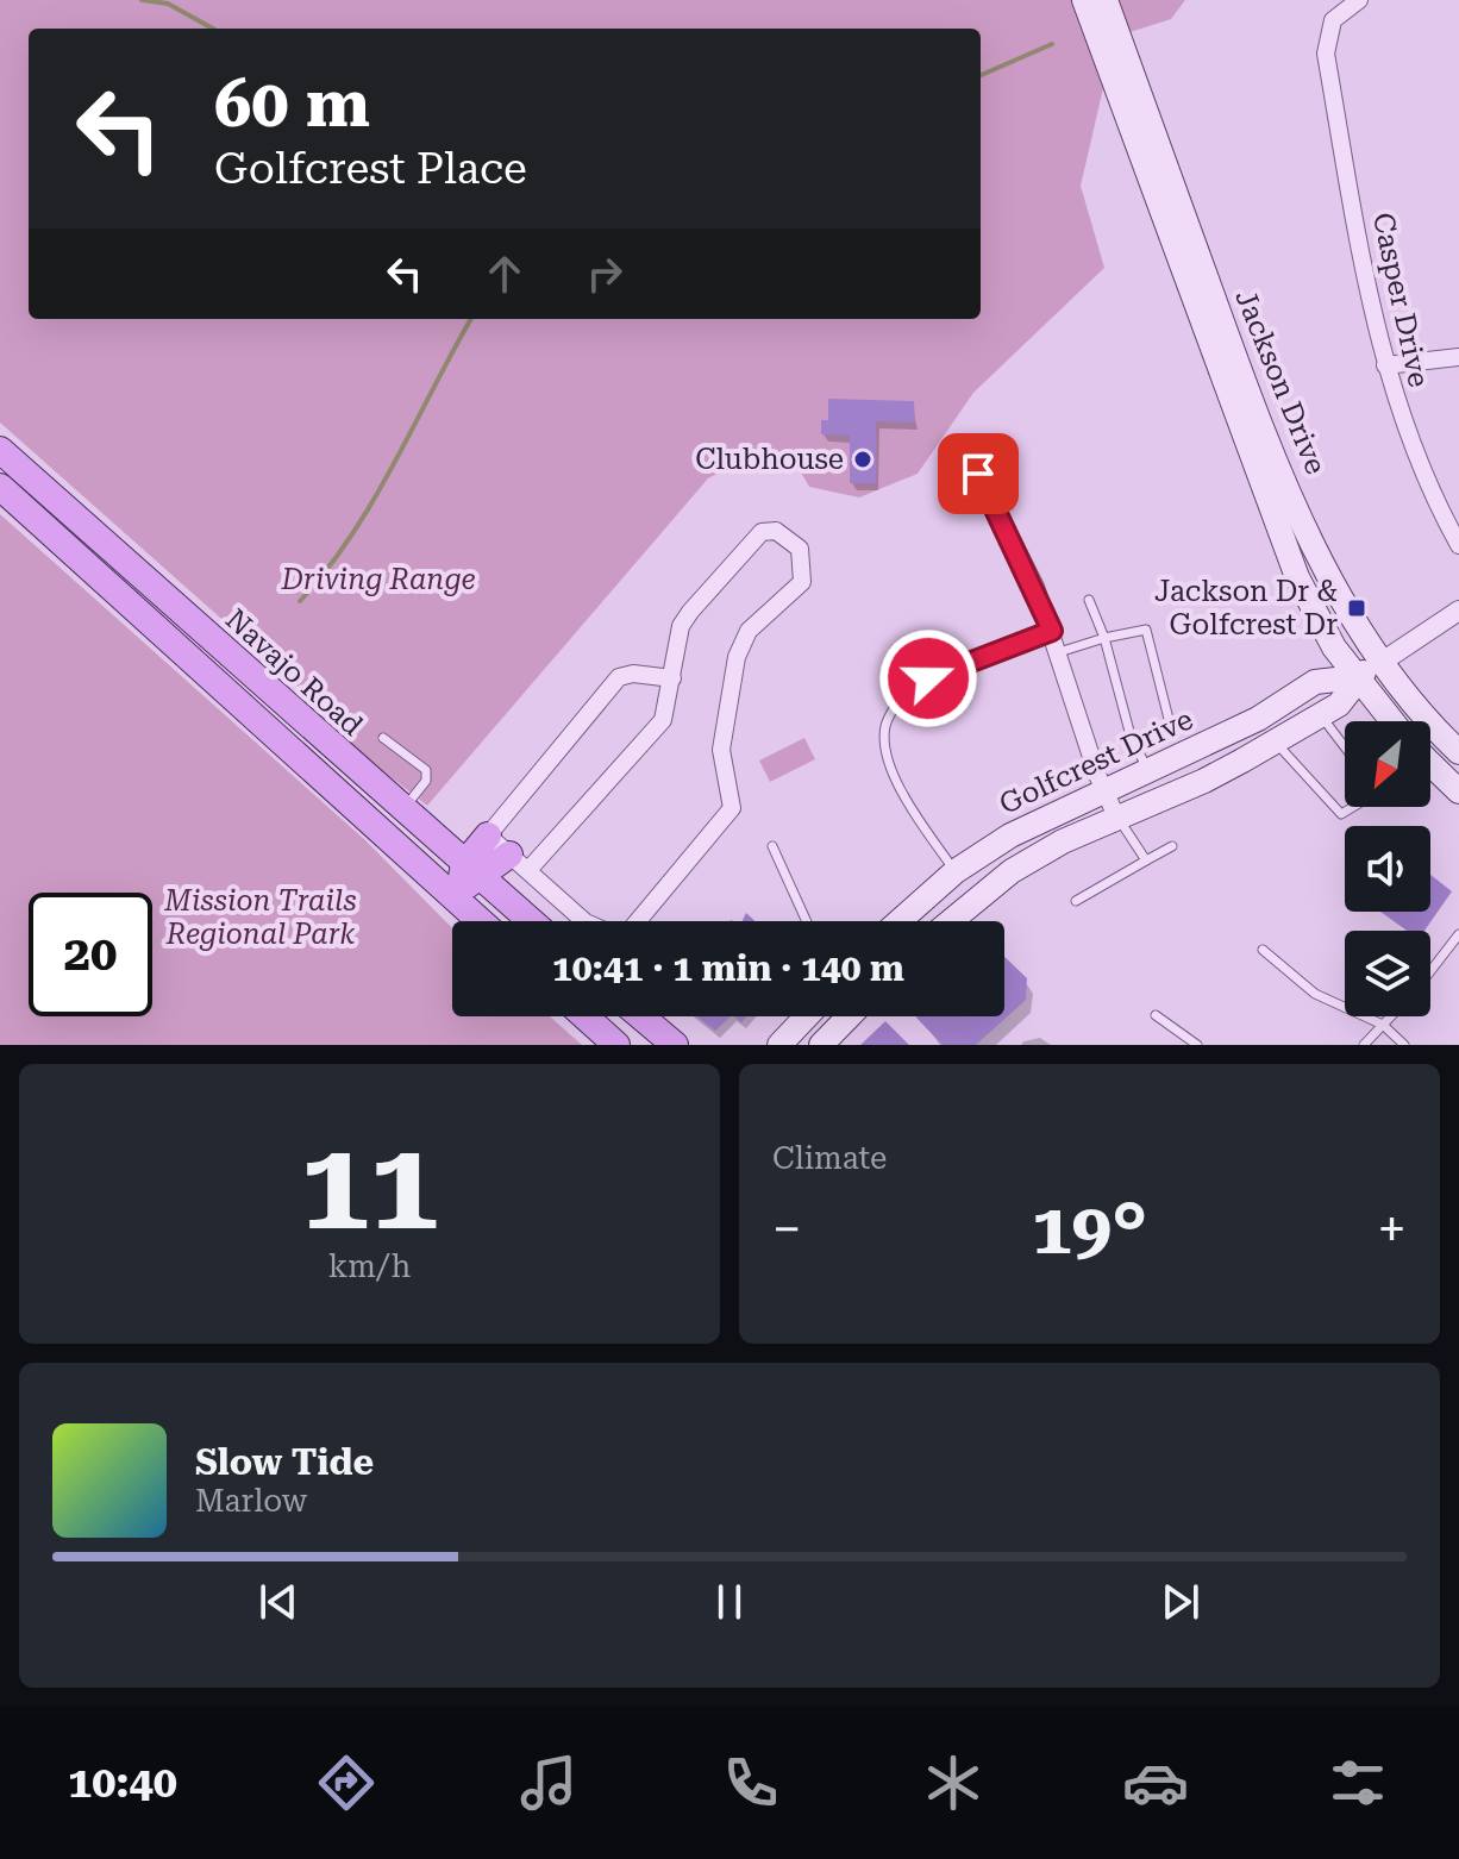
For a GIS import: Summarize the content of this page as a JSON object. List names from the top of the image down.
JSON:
{
  "streets": {
    "main road": ["Jackson Drive", "Navajo Road", "Golfcrest Drive"],
    "street": ["Casper Drive"]
  },
  "crossings": [
    ["Jackson Drive", "Golfcrest Drive"]
  ],
  "parks": ["Driving Range", "Mission Trails Regional Park"],
  "places": {
    "other": ["Clubhouse"],
    "transit": ["Jackson Dr & Golfcrest Dr"]
  },
  "north": "bottom left",
  "page": {
    "turn": ["60 m", "Golfcrest Place"],
    "limit": "20",
    "trip": "10:41 · 1 min · 140 m",
    "tile": [
      ["11", "km/h"],
      "Climate"
    ],
    "heat": ["−", "19°", "+"],
    "song": ["Slow Tide", "Marlow"],
    "tabs": "10:40"
  }
}
